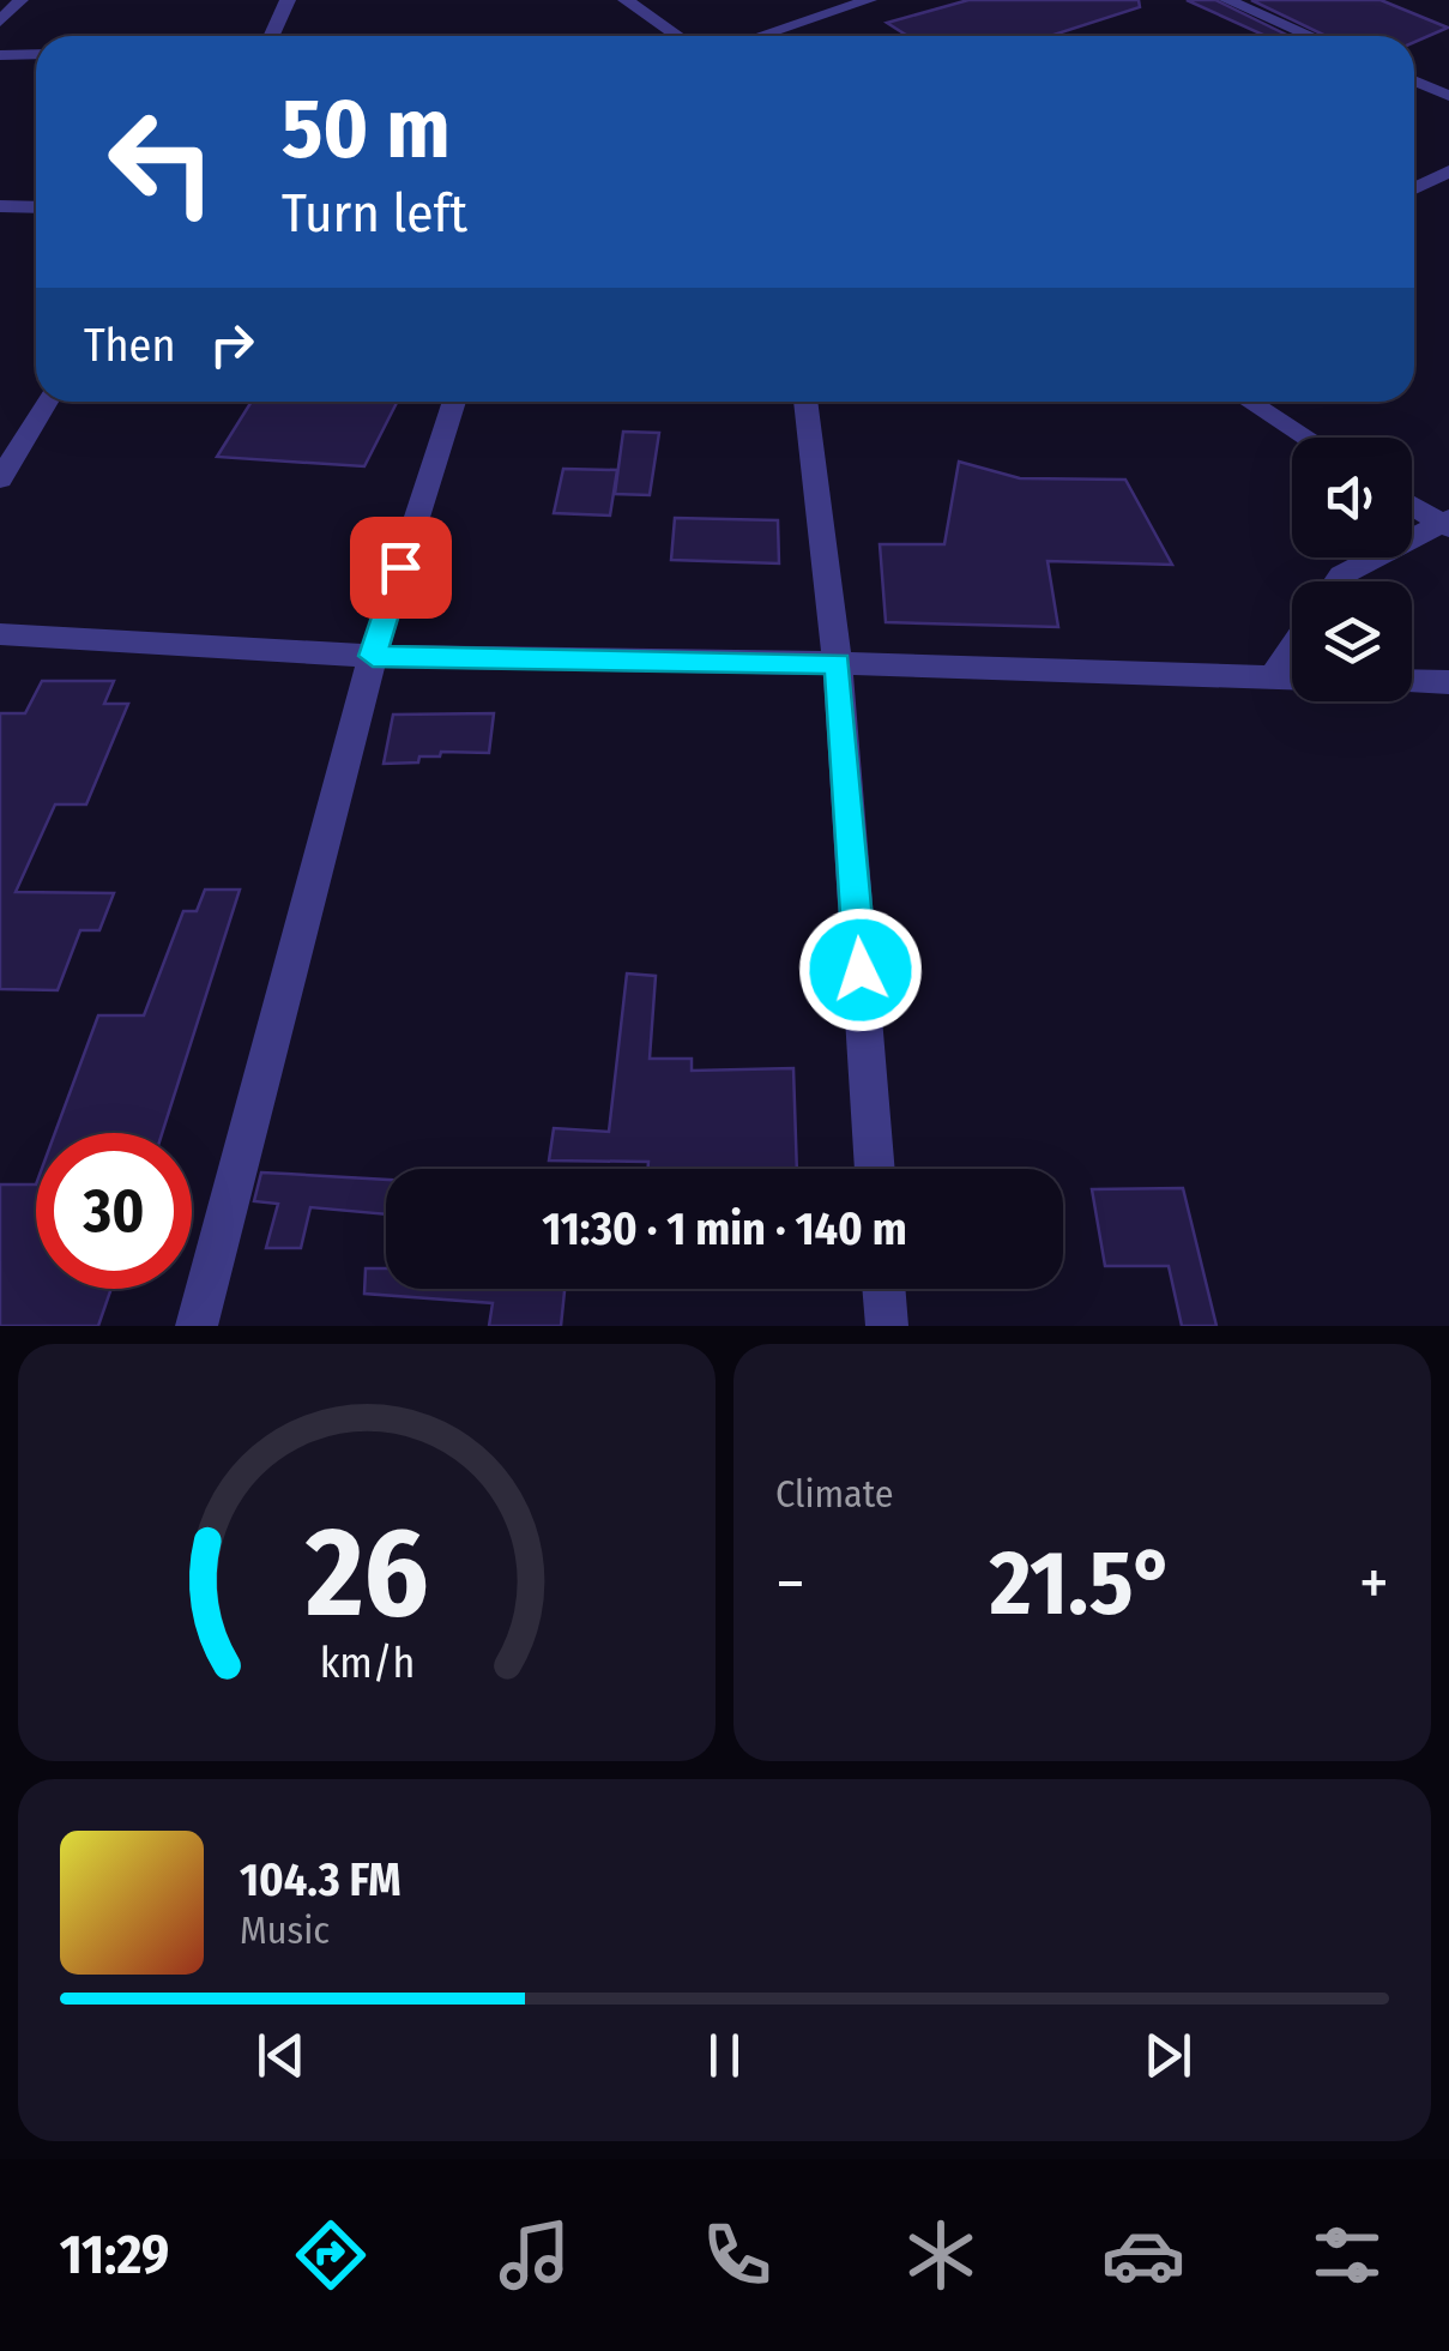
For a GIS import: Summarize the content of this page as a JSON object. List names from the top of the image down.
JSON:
{
  "page": {
    "turn": ["50 m", "Turn left"],
    "then": "Then",
    "limit": "30",
    "trip": "11:30 · 1 min · 140 m",
    "tile": "Climate",
    "heat": ["−", "21.5°", "+"],
    "song": ["104.3 FM", "Music"],
    "tabs": "11:29",
    "gauge": ["26", "km/h"]
  }
}
